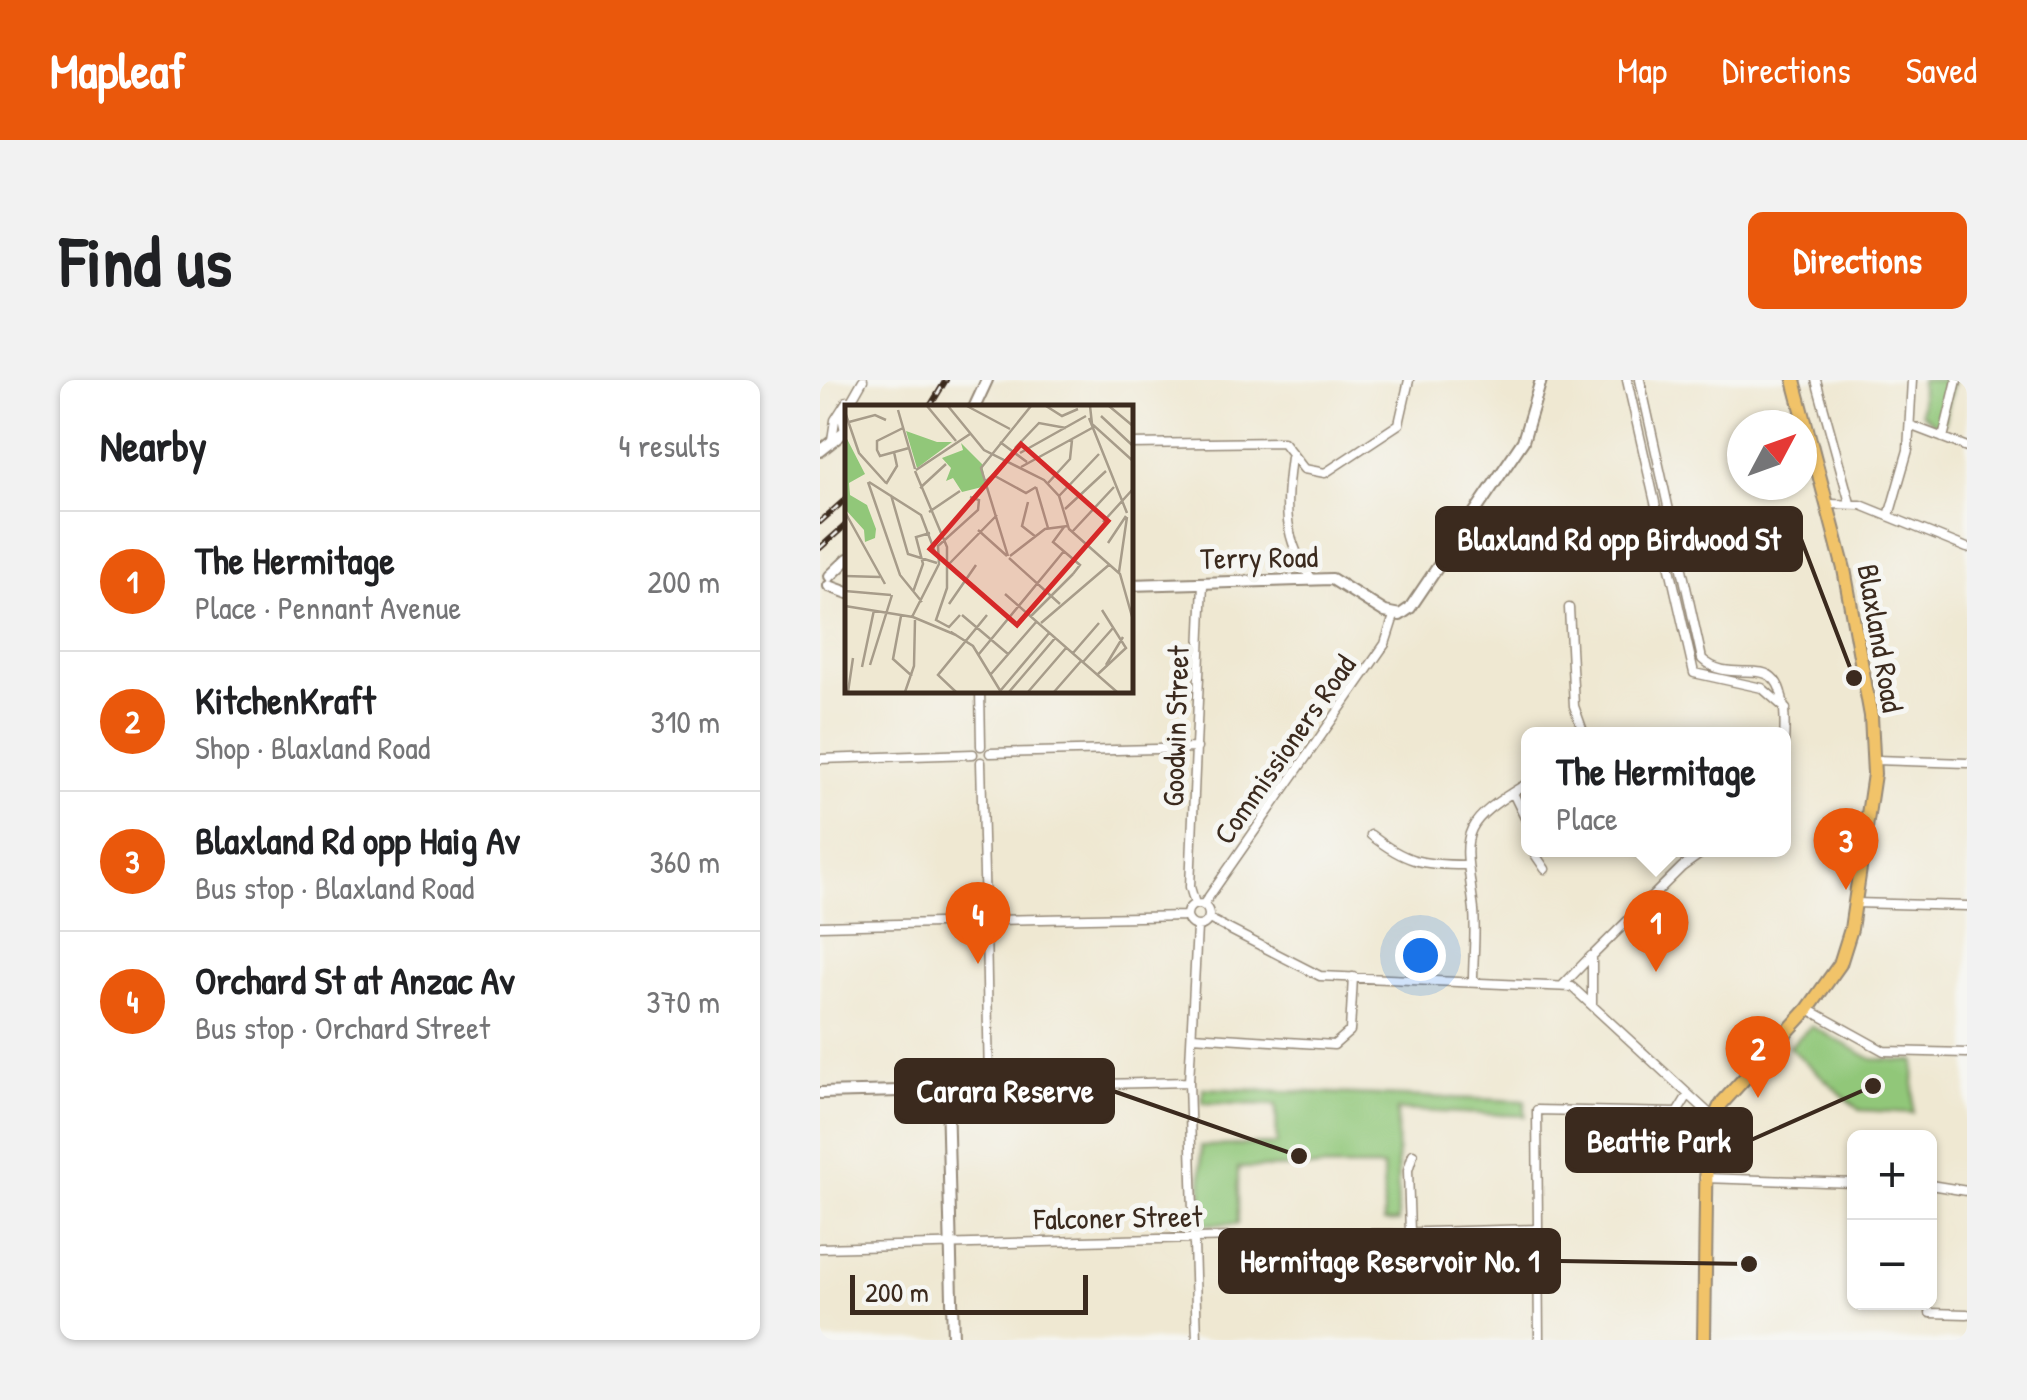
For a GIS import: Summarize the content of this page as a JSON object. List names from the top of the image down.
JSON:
{
  "streets": {
    "main road": ["Blaxland Road"],
    "street": [
      "Terry Road",
      "Goodwin Street",
      "Commissioners Road",
      "Falconer Street"
    ]
  },
  "crossings": [
    ["Terry Road", "Goodwin Street"],
    ["Terry Road", "Commissioners Road"],
    ["Goodwin Street", "Commissioners Road"]
  ],
  "places": [
    "Blaxland Rd opp Birdwood St",
    "Beattie Park",
    "Carara Reserve",
    "Hermitage Reservoir No. 1"
  ],
  "scale_bar": "200 m",
  "north": "top right",
  "page": {
    "header": "Mapleaf",
    "nav": ["Map", "Directions", "Saved"],
    "buttons": "Directions",
    "title": "Find us",
    "heading": ["Nearby", "4 results"],
    "list": [
      {
        "mark": "1",
        "name": "The Hermitage",
        "note": "Place · Pennant Avenue",
        "value": "200 m"
      },
      {
        "mark": "2",
        "name": "KitchenKraft",
        "note": "Shop · Blaxland Road",
        "value": "310 m"
      },
      {
        "mark": "3",
        "name": "Blaxland Rd opp Haig Av",
        "note": "Bus stop · Blaxland Road",
        "value": "360 m"
      },
      {
        "mark": "4",
        "name": "Orchard St at Anzac Av",
        "note": "Bus stop · Orchard Street",
        "value": "370 m"
      }
    ],
    "popup": ["The Hermitage", "Place"],
    "pins": [
      "3",
      "4",
      "1",
      "2"
    ],
    "map_buttons": ["+", "−"],
    "scale": "200 m"
  }
}
